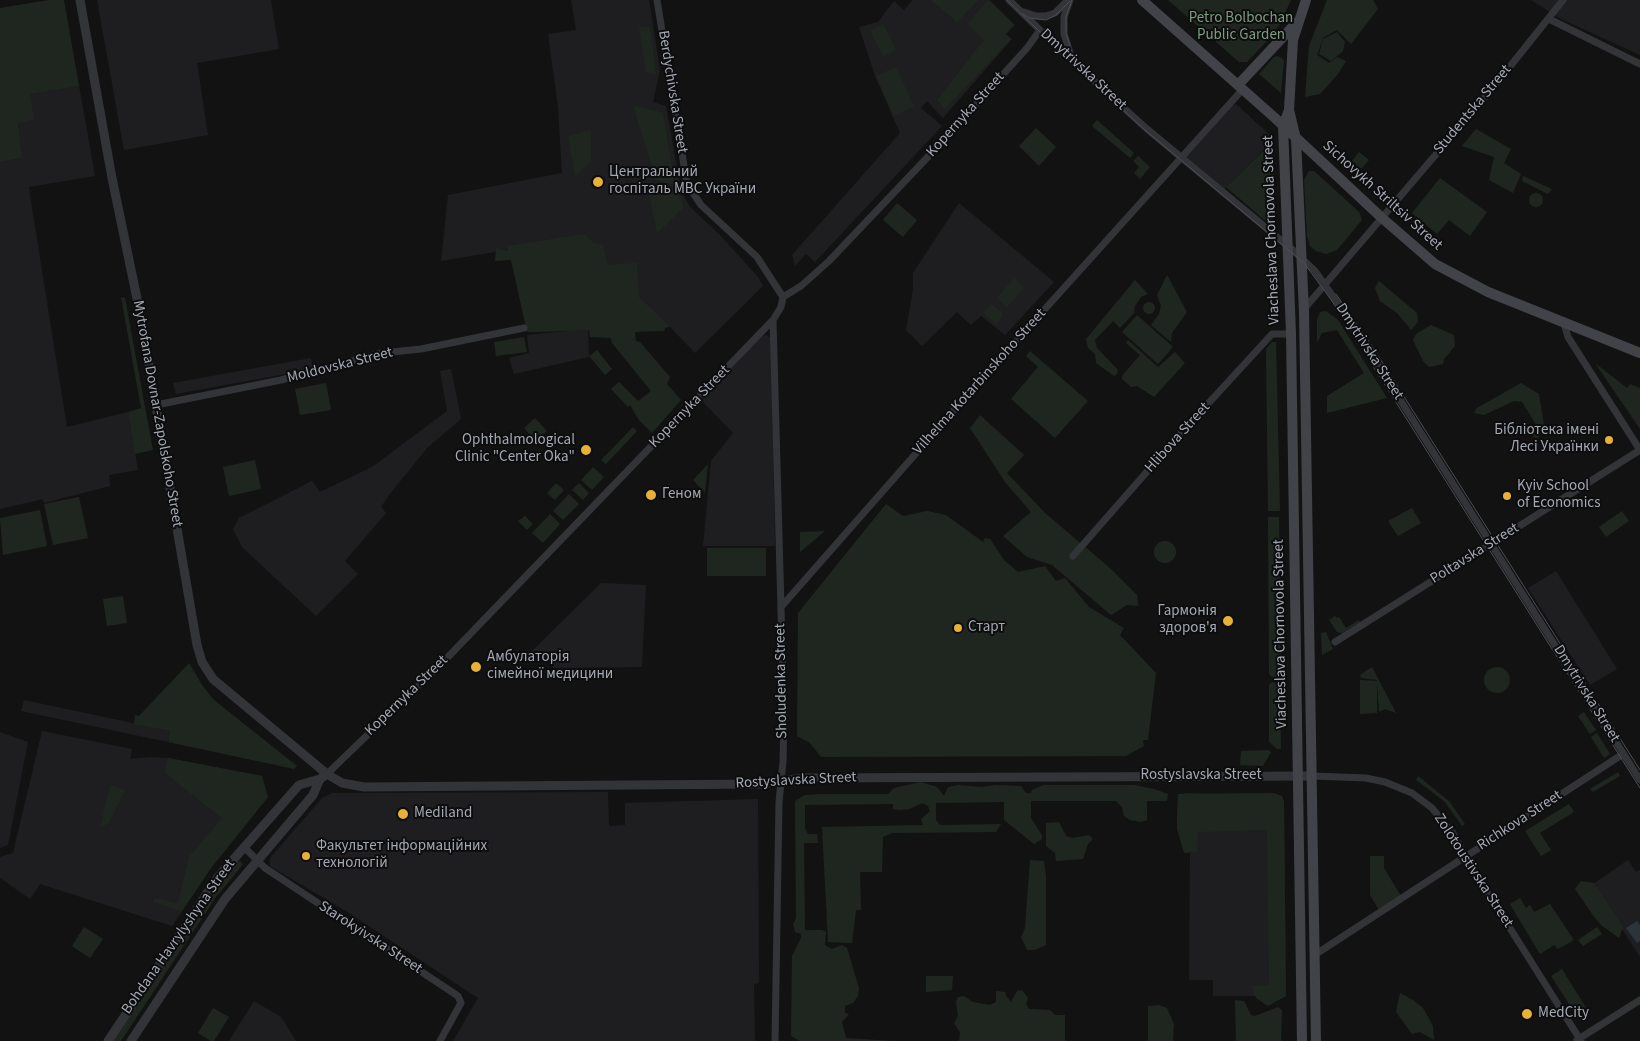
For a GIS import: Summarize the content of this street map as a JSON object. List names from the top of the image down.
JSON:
{
  "streets": {
    "main road": ["Sichovykh Striltsiv Street", "Viacheslava Chornovola Street"],
    "street": [
      "Dmytrivska Street",
      "Berdychivska Street",
      "Studentska Street",
      "Kopernyka Street",
      "Moldovska Street",
      "Vilhelma Kotarbinskoho Street",
      "Mytrofana Dovnar-Zapolskoho Street",
      "Hlibova Street",
      "Poltavska Street",
      "Sholudenka Street",
      "Rostyslavska Street",
      "Richkova Street",
      "Zolotoustivska Street",
      "Bohdana Havrylyshyna Street",
      "Starokyivska Street"
    ]
  },
  "crossings": [
    ["Dmytrivska Street", "Kopernyka Street"],
    ["Dmytrivska Street", "Viacheslava Chornovola Street"],
    ["Dmytrivska Street", "Vilhelma Kotarbinskoho Street"],
    ["Dmytrivska Street", "Poltavska Street"],
    ["Dmytrivska Street", "Richkova Street"],
    ["Berdychivska Street", "Kopernyka Street"],
    ["Studentska Street", "Sichovykh Striltsiv Street"],
    ["Kopernyka Street", "Mytrofana Dovnar-Zapolskoho Street"],
    ["Kopernyka Street", "Sholudenka Street"],
    ["Kopernyka Street", "Rostyslavska Street"],
    ["Kopernyka Street", "Bohdana Havrylyshyna Street"],
    ["Sichovykh Striltsiv Street", "Viacheslava Chornovola Street"],
    ["Sichovykh Striltsiv Street", "Vilhelma Kotarbinskoho Street"],
    ["Viacheslava Chornovola Street", "Hlibova Street"],
    ["Viacheslava Chornovola Street", "Rostyslavska Street"],
    ["Viacheslava Chornovola Street", "Richkova Street"],
    ["Viacheslava Chornovola Street", "Zolotoustivska Street"],
    ["Moldovska Street", "Mytrofana Dovnar-Zapolskoho Street"],
    ["Vilhelma Kotarbinskoho Street", "Sholudenka Street"],
    ["Mytrofana Dovnar-Zapolskoho Street", "Rostyslavska Street"],
    ["Mytrofana Dovnar-Zapolskoho Street", "Bohdana Havrylyshyna Street"],
    ["Sholudenka Street", "Rostyslavska Street"],
    ["Rostyslavska Street", "Zolotoustivska Street"],
    ["Rostyslavska Street", "Bohdana Havrylyshyna Street"],
    ["Richkova Street", "Zolotoustivska Street"],
    ["Bohdana Havrylyshyna Street", "Starokyivska Street"]
  ],
  "parks": ["Petro Bolbochan Public Garden"],
  "places": [
    "Центральний госпіталь МВС України",
    "Бібліотека імені Лесі Українки",
    "Ophthalmological Clinic \"Center Oka\"",
    "Геном",
    "Kyiv School of Economics",
    "Гармонія здоров'я",
    "Старт",
    "Амбулаторія сімейної медицини",
    "Mediland",
    "Факультет інформаційних технологій",
    "MedCity"
  ]
}
